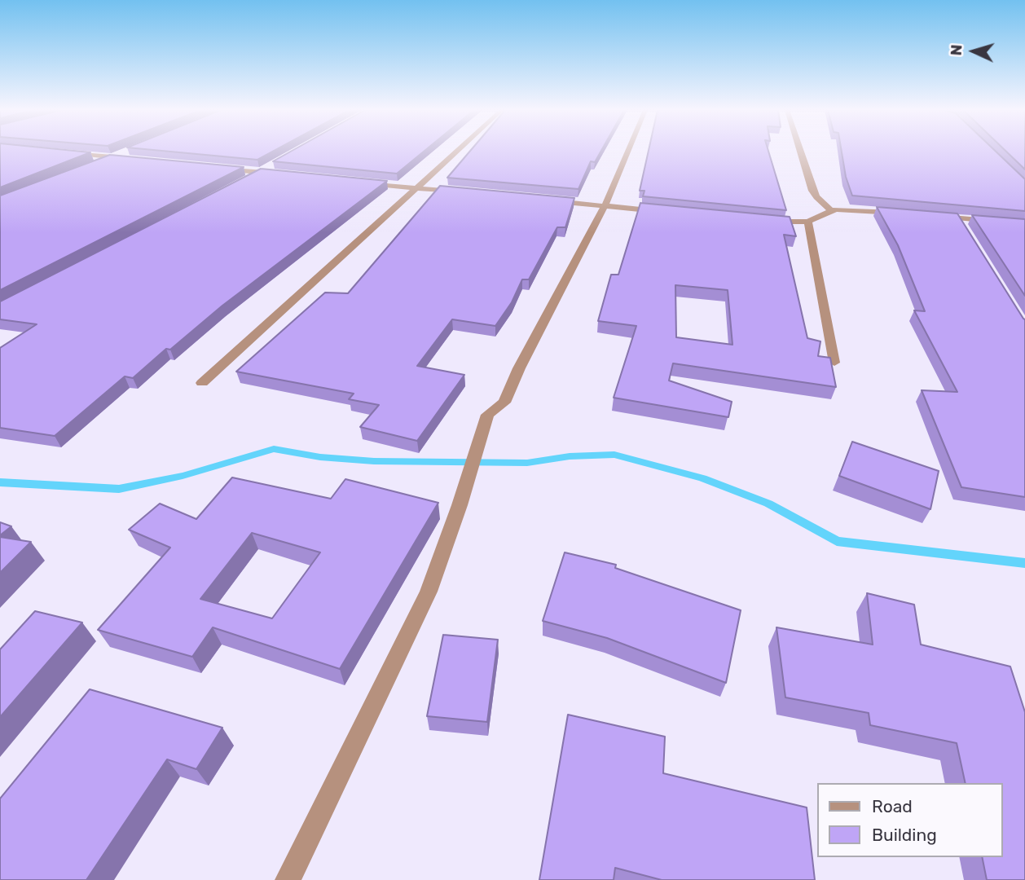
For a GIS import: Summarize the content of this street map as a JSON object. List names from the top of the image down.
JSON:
{
  "legend": ["Road", "Building"],
  "north": "left"
}
